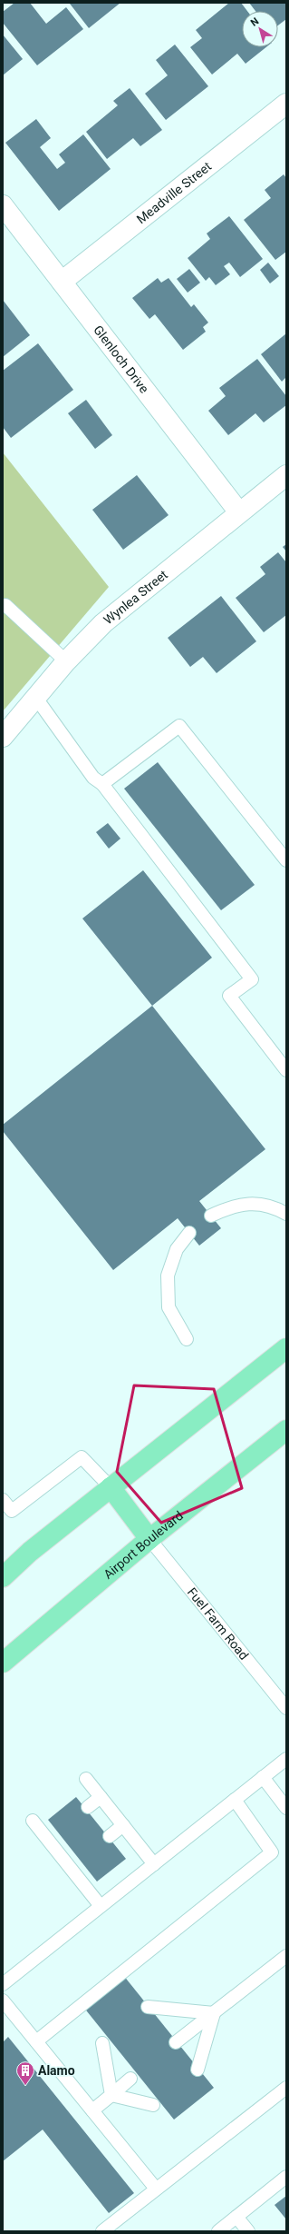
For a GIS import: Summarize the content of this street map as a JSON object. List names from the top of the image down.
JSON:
{
  "streets": {
    "main road": ["Airport Boulevard"],
    "street": ["Meadville Street", "Glenloch Drive", "Wynlea Street"],
    "lane": ["Fuel Farm Road"]
  },
  "crossings": [
    ["Meadville Street", "Glenloch Drive"],
    ["Glenloch Drive", "Wynlea Street"],
    ["Airport Boulevard", "Fuel Farm Road"]
  ],
  "places": {
    "building": ["Alamo"]
  },
  "north": "top left"
}
